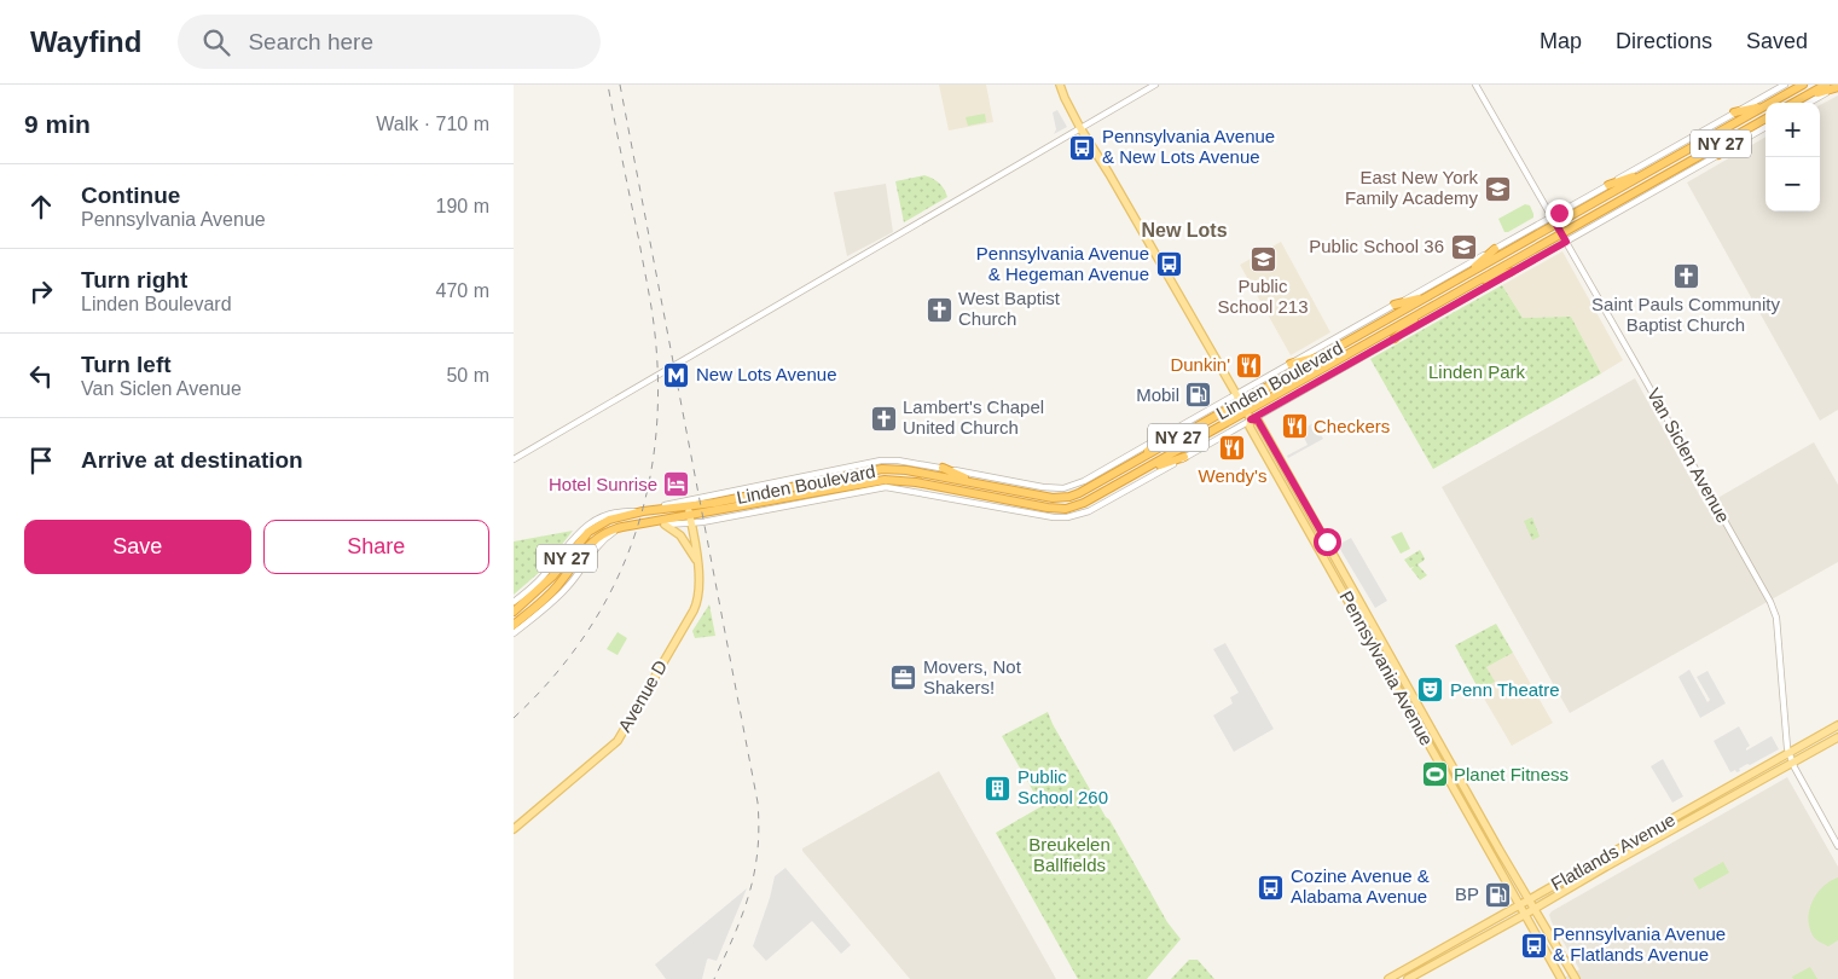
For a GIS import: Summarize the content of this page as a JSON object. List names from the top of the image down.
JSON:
{
  "streets": {
    "highway": ["NY 27", "Linden Boulevard"],
    "main road": ["Pennsylvania Avenue", "Avenue D", "Flatlands Avenue"],
    "street": ["Van Siclen Avenue"]
  },
  "crossings": [
    ["Linden Boulevard", "Van Siclen Avenue"],
    ["Linden Boulevard", "Pennsylvania Avenue"],
    ["Linden Boulevard", "Avenue D"],
    ["Van Siclen Avenue", "Flatlands Avenue"],
    ["Pennsylvania Avenue", "Flatlands Avenue"]
  ],
  "districts": ["New Lots"],
  "parks": ["Linden Park", "Breukelen Ballfields"],
  "places": {
    "bus stop": [
      "Pennsylvania Avenue & New Lots Avenue",
      "Pennsylvania Avenue & Hegeman Avenue",
      "Cozine Avenue & Alabama Avenue",
      "Pennsylvania Avenue & Flatlands Avenue"
    ],
    "school or university": ["East New York Family Academy", "Public School 36", "Public School 213"],
    "church": ["Saint Pauls Community Baptist Church", "West Baptist Church", "Lambert's Chapel United Church"],
    "restaurant": ["Dunkin'", "Checkers", "Wendy's"],
    "metro station": ["New Lots Avenue"],
    "fuel station": ["Mobil", "BP"],
    "hotel": ["Hotel Sunrise"],
    "office": ["Movers, Not Shakers!"],
    "theatre": ["Penn Theatre"],
    "sports": ["Planet Fitness"],
    "building": ["Public School 260"]
  },
  "page": {
    "header": "Wayfind",
    "search": "Search here",
    "nav": ["Map", "Directions", "Saved"],
    "heading": ["9 min", "Walk · 710 m"],
    "map_buttons": ["+", "−"],
    "list": [
      ["Continue", "Pennsylvania Avenue", "190 m"],
      ["Turn right", "Linden Boulevard", "470 m"],
      ["Turn left", "Van Siclen Avenue", "50 m"],
      "Arrive at destination"
    ],
    "buttons": ["Save", "Share"]
  }
}
